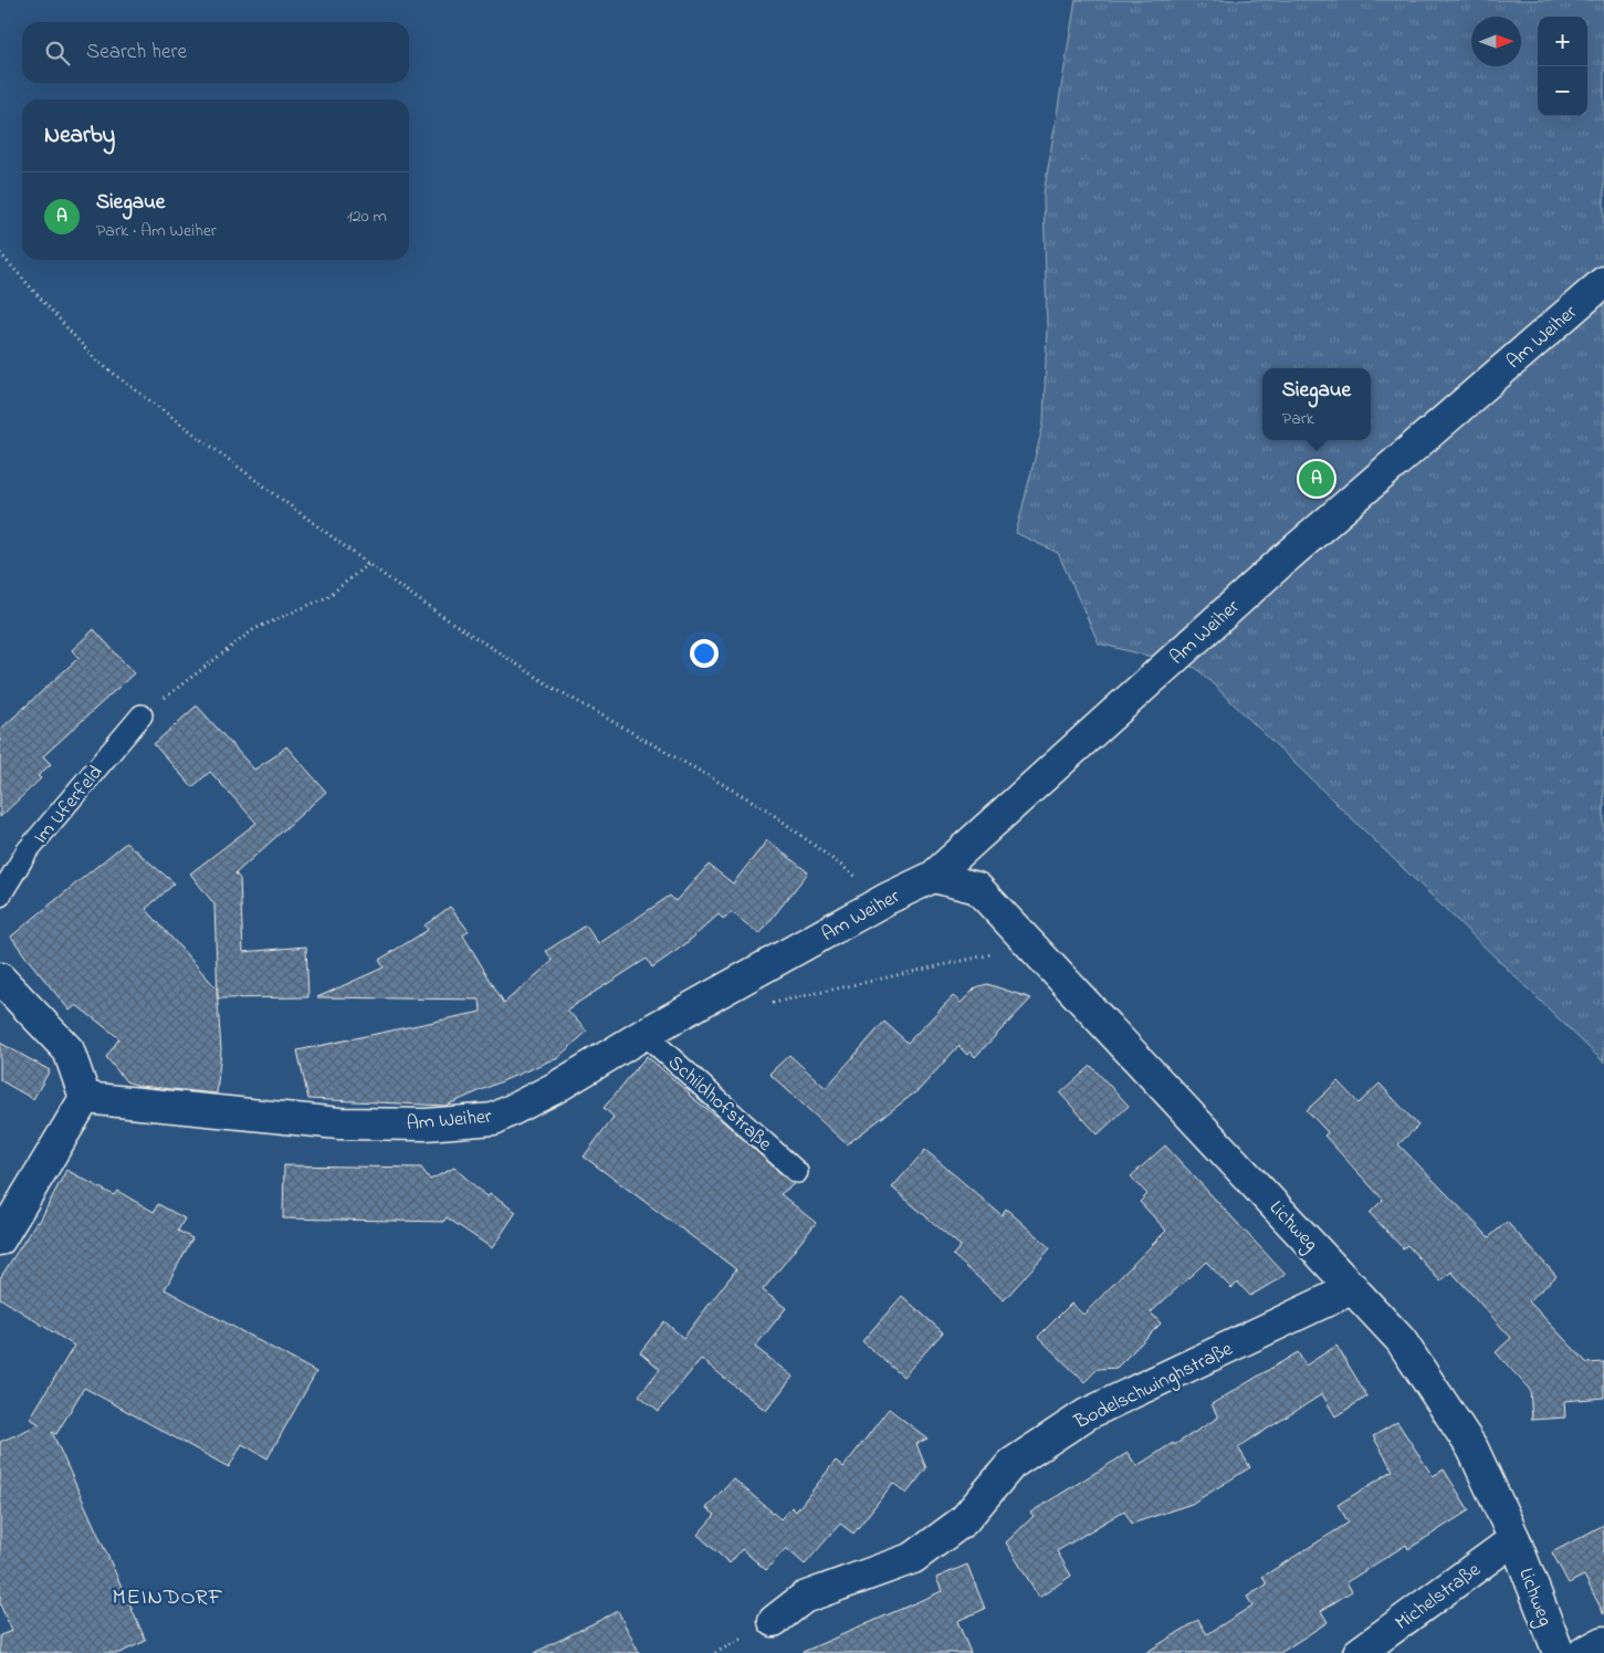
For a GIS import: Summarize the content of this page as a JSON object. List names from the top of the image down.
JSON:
{
  "streets": {
    "street": [
      "Am Weiher",
      "Lichweg",
      "Bodelschwinghstraße",
      "Michelstraße"
    ],
    "lane": ["Im Uferfeld", "Schildhofstraße"]
  },
  "crossings": [
    ["Am Weiher", "Schildhofstraße"],
    ["Am Weiher", "Lichweg"],
    ["Lichweg", "Bodelschwinghstraße"],
    ["Lichweg", "Michelstraße"]
  ],
  "districts": ["MEINDORF"],
  "north": "right",
  "page": {
    "map_buttons": ["+", "−"],
    "search": "Search here",
    "heading": "Nearby",
    "list": [
      {
        "mark": "A",
        "name": "Siegaue",
        "note": "Park · Am Weiher",
        "value": "120 m"
      }
    ],
    "popup": ["Siegaue", "Park"],
    "pins": "A"
  }
}
